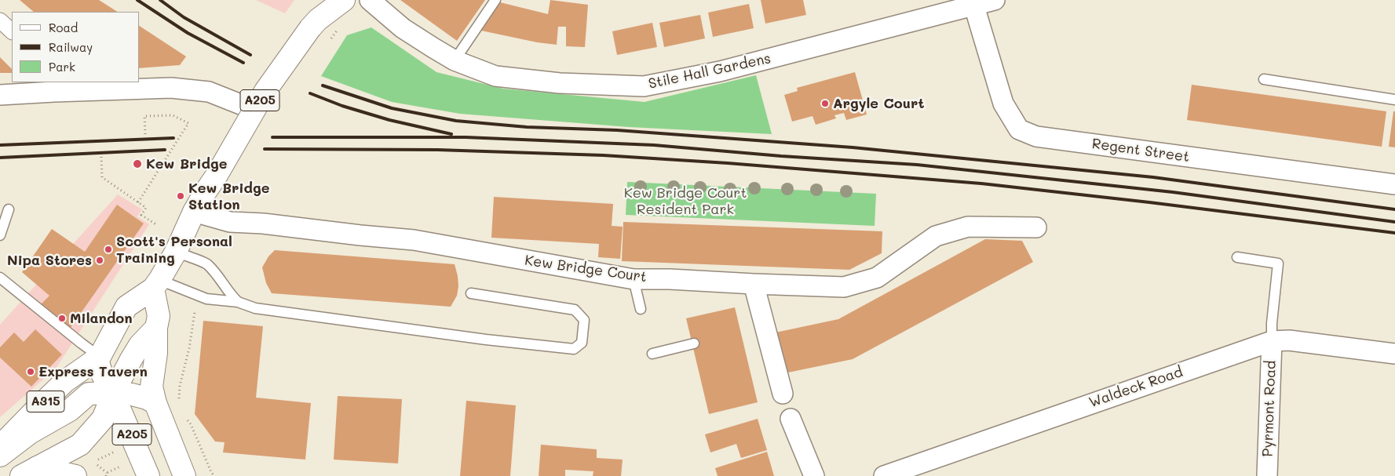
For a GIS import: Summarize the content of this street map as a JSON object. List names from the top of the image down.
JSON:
{
  "streets": {
    "main road": ["A205", "A315"],
    "street": [
      "Stile Hall Gardens",
      "Regent Street",
      "Kew Bridge Court",
      "Waldeck Road",
      "Pyrmont Road"
    ]
  },
  "crossings": [
    ["Stile Hall Gardens", "Regent Street"],
    ["A205", "Kew Bridge Court"],
    ["A205", "A315"],
    ["Waldeck Road", "Pyrmont Road"]
  ],
  "parks": ["Kew Bridge Court Resident Park"],
  "places": [
    "Argyle Court",
    "Kew Bridge",
    "Kew Bridge Station",
    "Scott's Personal Training",
    "Nipa Stores",
    "Milandon",
    "Express Tavern"
  ],
  "legend": ["Road", "Railway", "Park"]
}
